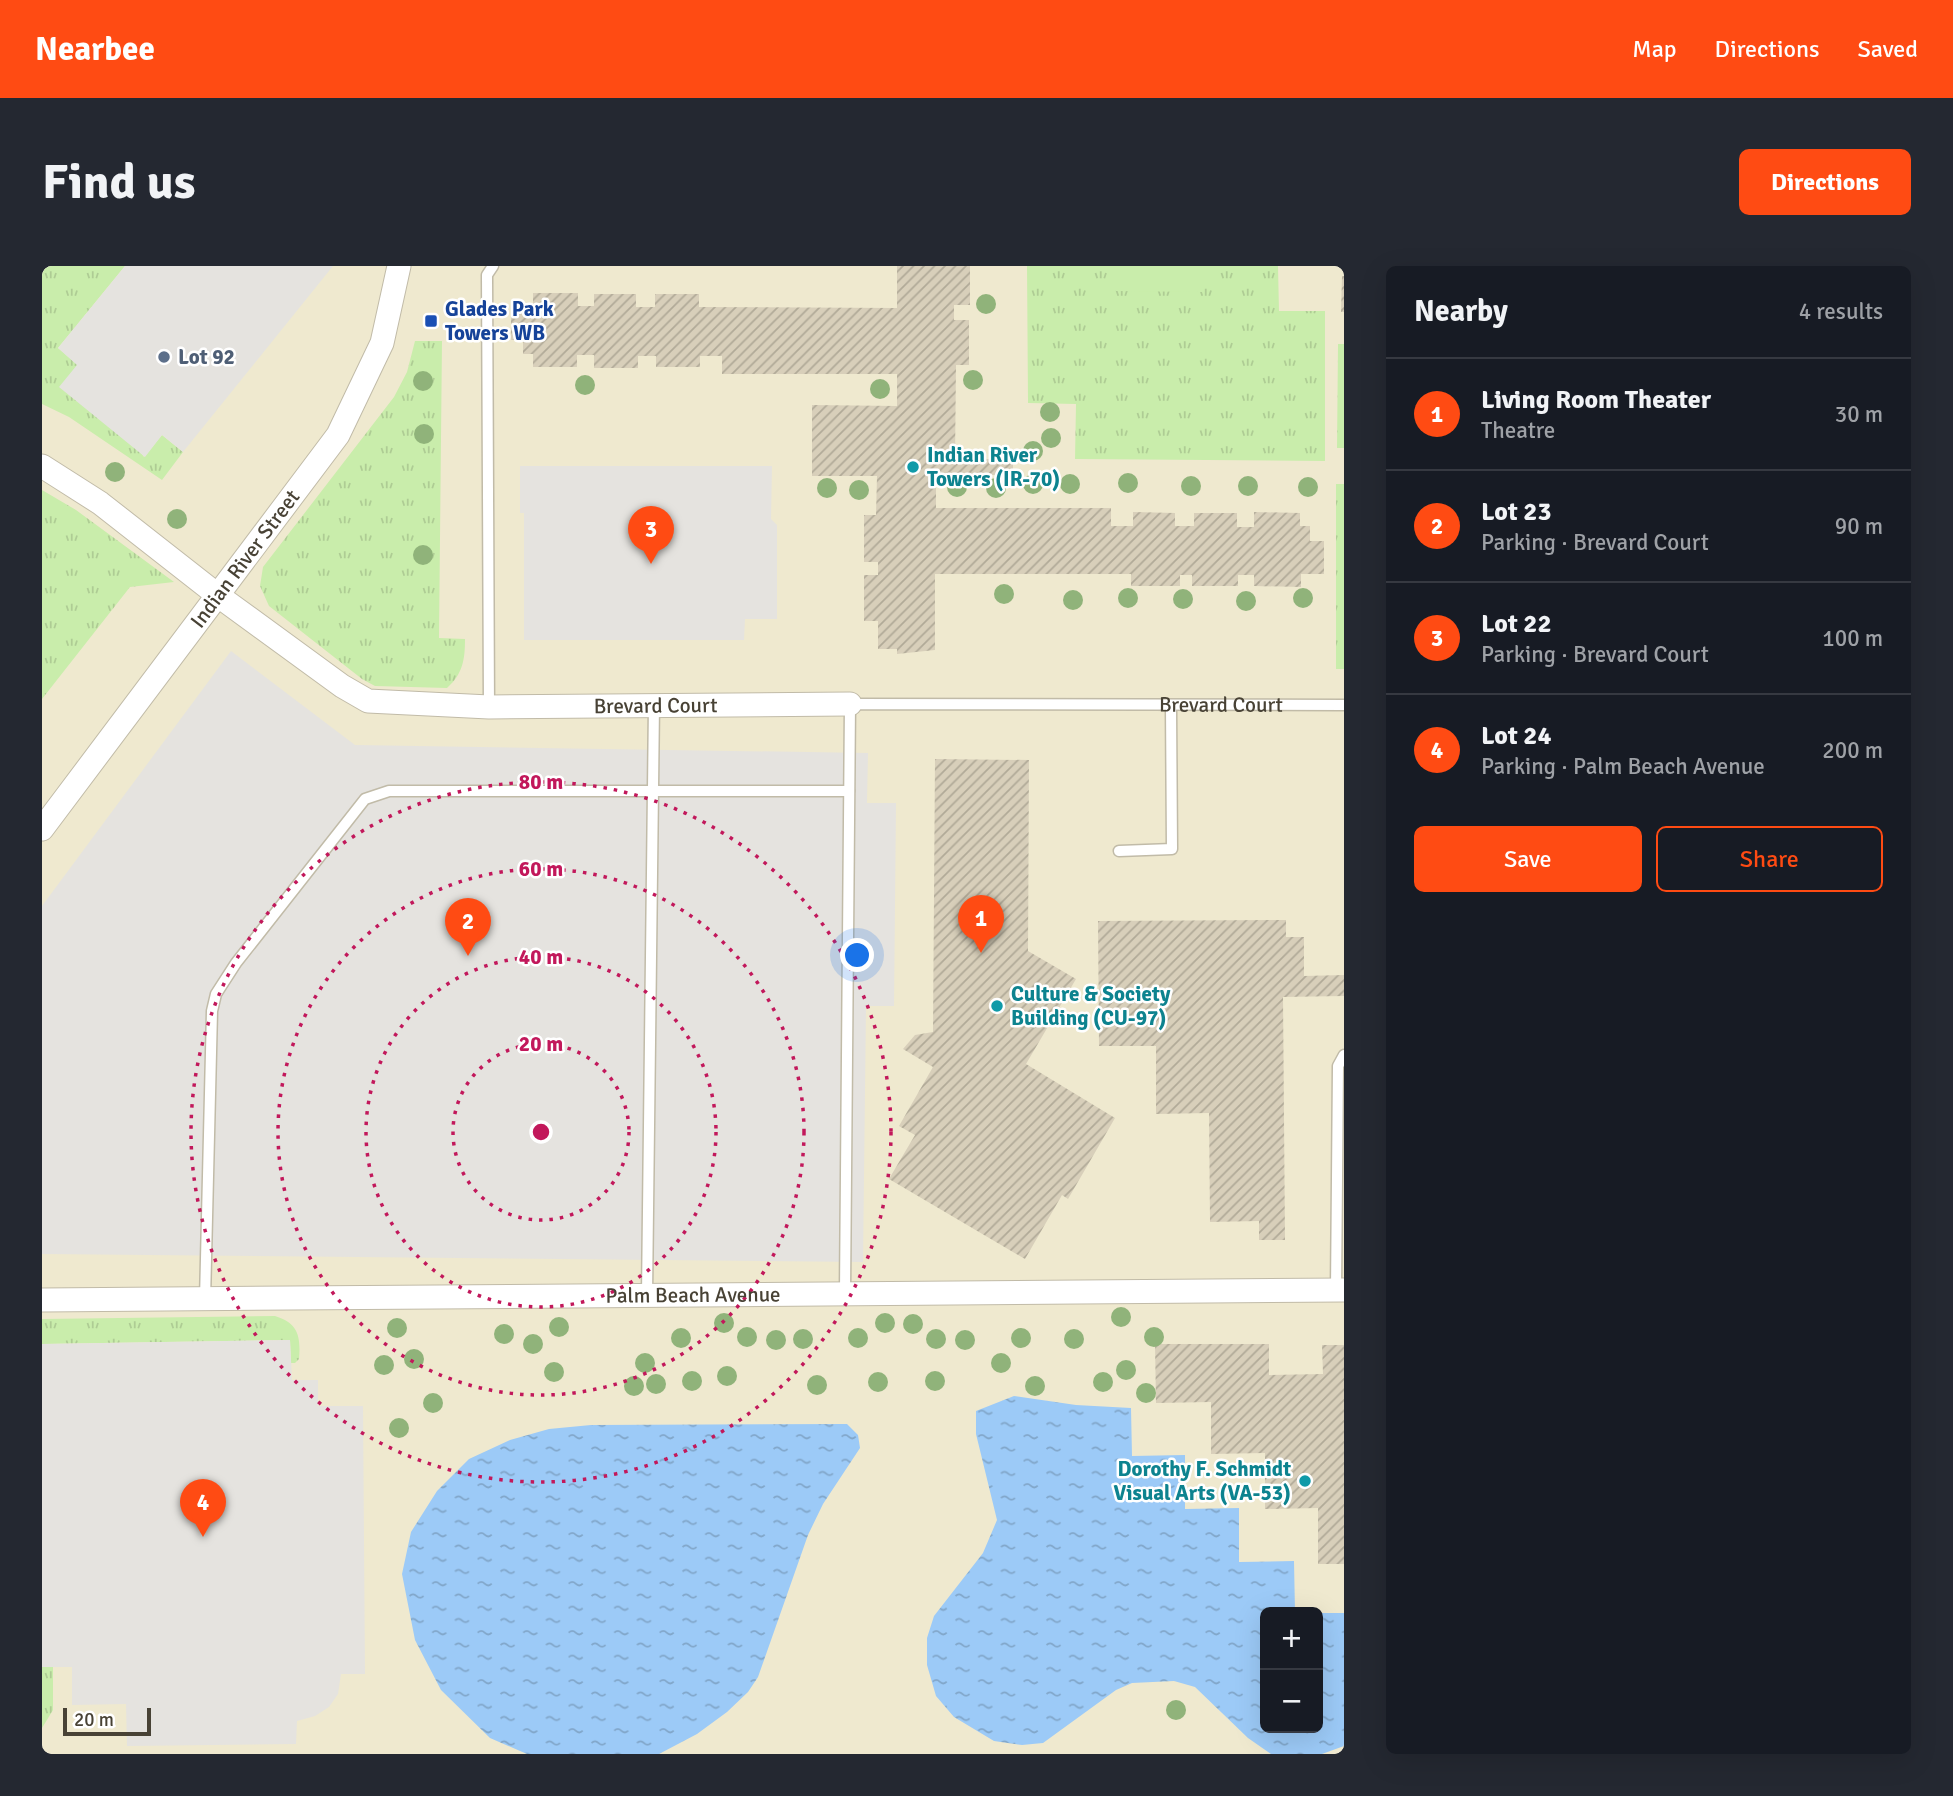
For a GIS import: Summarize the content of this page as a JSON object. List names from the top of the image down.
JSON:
{
  "streets": {
    "street": ["Indian River Street", "Brevard Court", "Palm Beach Avenue"]
  },
  "crossings": [
    ["Indian River Street", "Brevard Court"]
  ],
  "places": {
    "transit": ["Glades Park Towers WB"],
    "other": [
      "Lot 92",
      "Indian River Towers (IR-70)",
      "Culture & Society Building (CU-97)",
      "Dorothy F. Schmidt Visual Arts (VA-53)"
    ]
  },
  "scale_bar": "20 m",
  "page": {
    "header": "Nearbee",
    "nav": ["Map", "Directions", "Saved"],
    "buttons": [
      "Directions",
      ["Save", "Share"]
    ],
    "title": "Find us",
    "heading": ["Nearby", "4 results"],
    "list": [
      {
        "mark": "1",
        "name": "Living Room Theater",
        "note": "Theatre",
        "value": "30 m"
      },
      {
        "mark": "2",
        "name": "Lot 23",
        "note": "Parking · Brevard Court",
        "value": "90 m"
      },
      {
        "mark": "3",
        "name": "Lot 22",
        "note": "Parking · Brevard Court",
        "value": "100 m"
      },
      {
        "mark": "4",
        "name": "Lot 24",
        "note": "Parking · Palm Beach Avenue",
        "value": "200 m"
      }
    ],
    "pins": [
      "3",
      "1",
      "2",
      "4"
    ],
    "map_buttons": ["+", "−"],
    "scale": "20 m"
  },
  "rings": [
    "80 m",
    "60 m",
    "40 m",
    "20 m"
  ]
}
